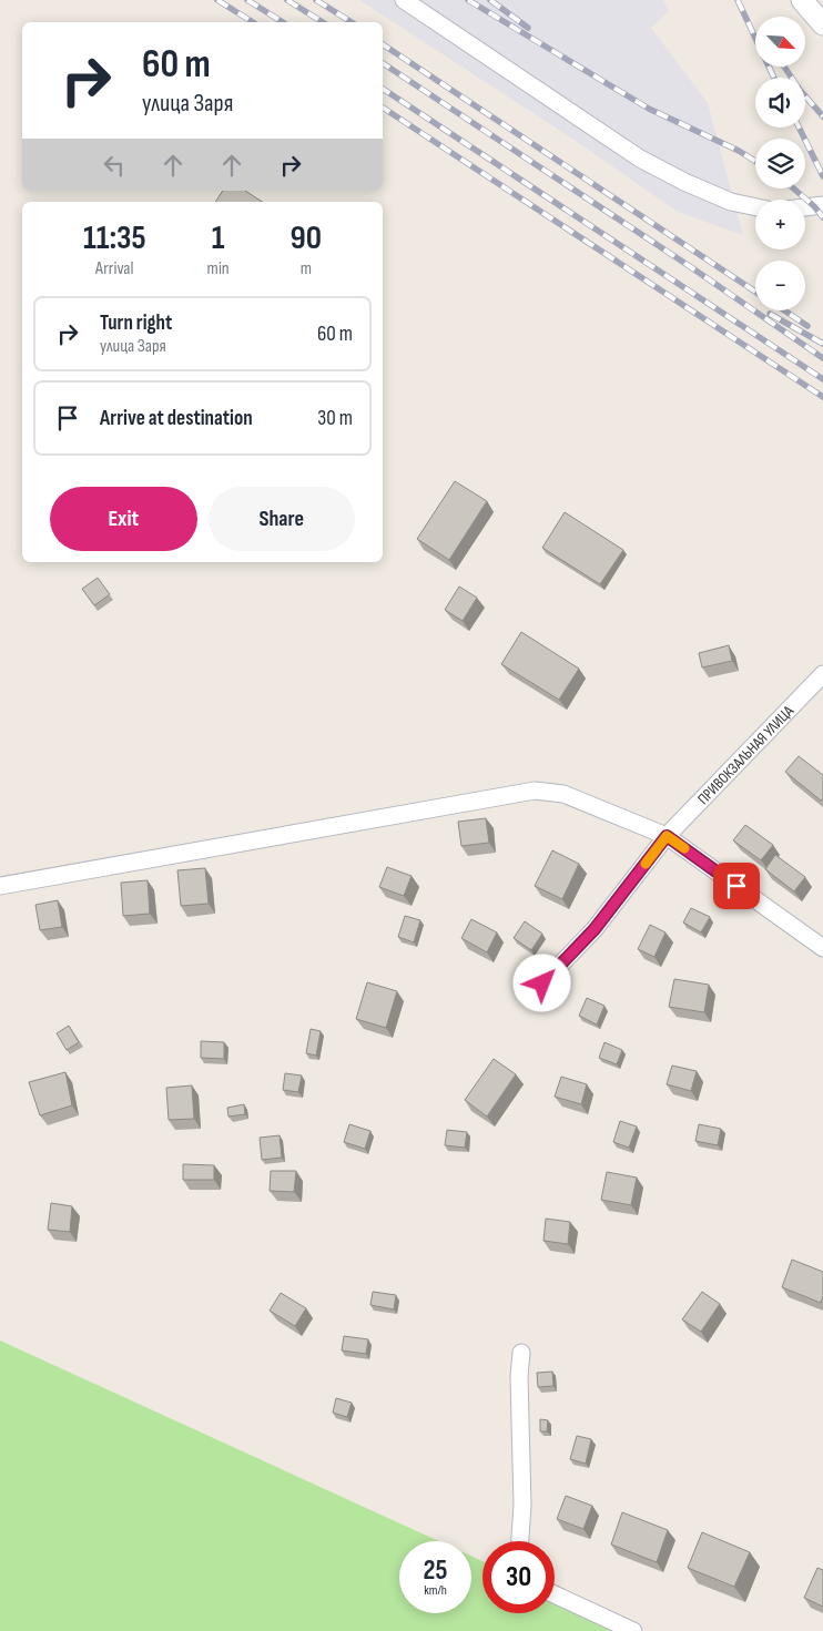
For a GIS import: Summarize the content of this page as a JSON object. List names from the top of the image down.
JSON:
{
  "streets": {
    "street": ["ПРИВОКЗАЛЬНАЯ УЛИЦА"]
  },
  "north": "bottom right",
  "page": {
    "map_buttons": ["+", "−"],
    "turn": ["60 m", "улица Заря"],
    "eta": [
      "11:35",
      "Arrival",
      "1",
      "min",
      "90",
      "m"
    ],
    "list": [
      {
        "name": "Turn right",
        "note": "улица Заря",
        "value": "60 m"
      },
      {
        "name": "Arrive at destination",
        "value": "30 m"
      }
    ],
    "buttons": ["Exit", "Share"],
    "speed": "25 km/h",
    "limit": "30"
  }
}
